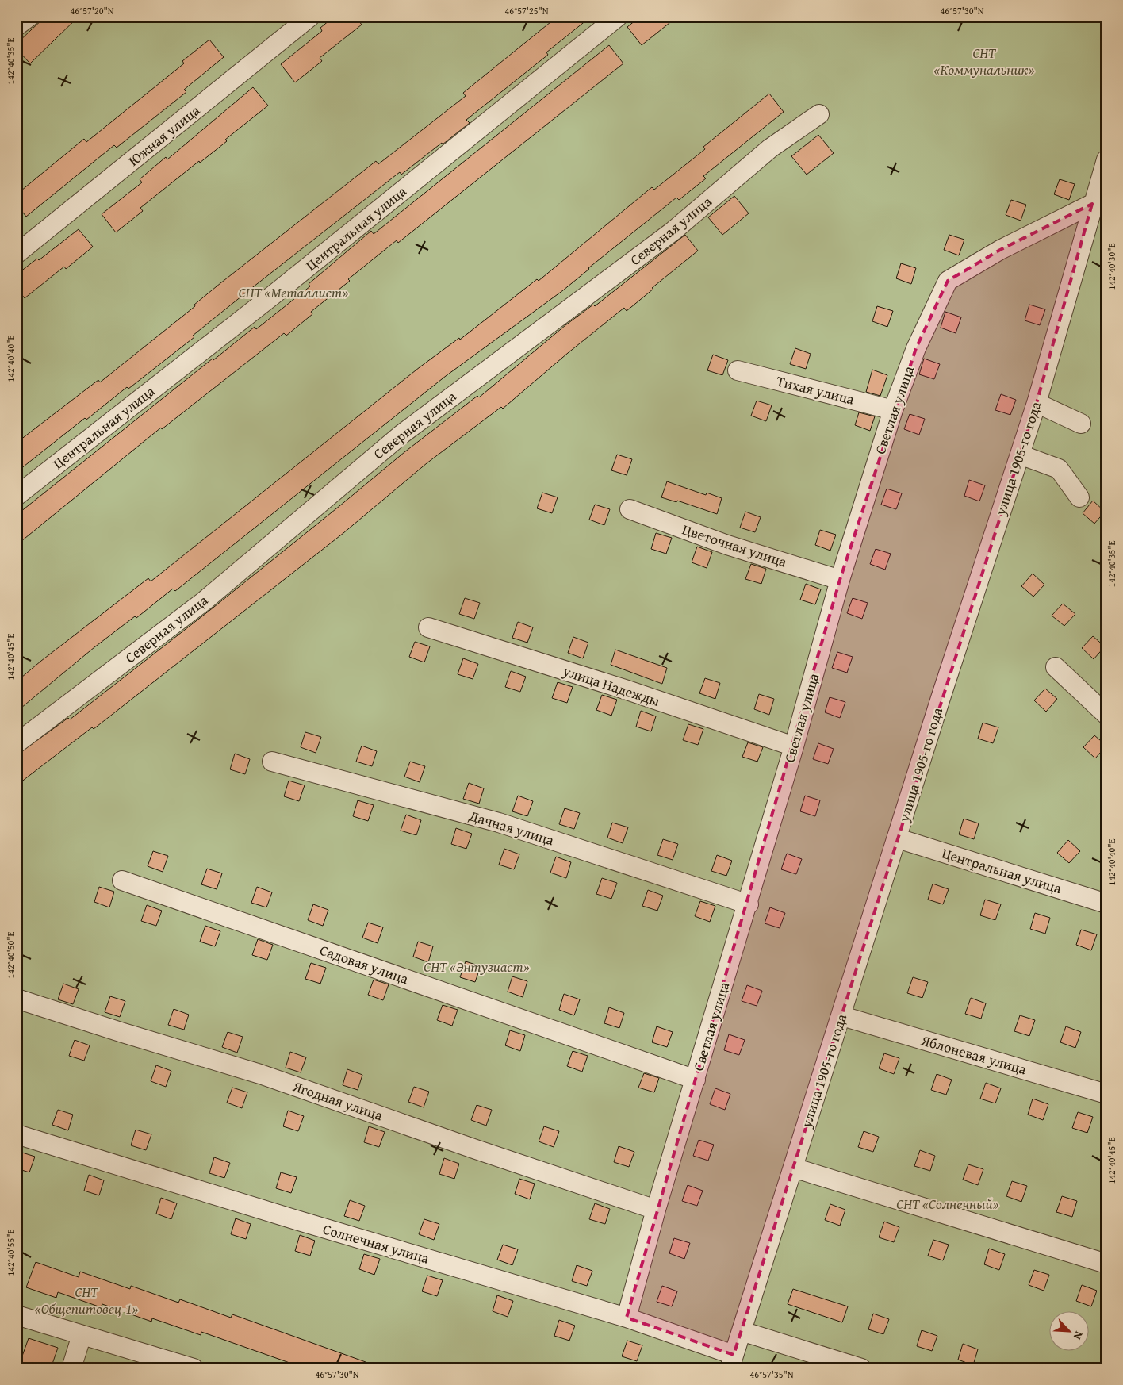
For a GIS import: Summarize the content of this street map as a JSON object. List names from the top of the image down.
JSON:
{
  "streets": {
    "street": [
      "Южная улица",
      "Центральная улица",
      "Северная улица",
      "Тихая улица",
      "Светлая улица",
      "улица 1905-го года",
      "Цветочная улица",
      "улица Надежды",
      "Дачная улица",
      "Садовая улица",
      "Яблоневая улица",
      "Ягодная улица",
      "Солнечная улица"
    ]
  },
  "crossings": [
    ["Центральная улица", "улица 1905-го года"],
    ["Тихая улица", "Светлая улица"],
    ["Светлая улица", "улица 1905-го года"],
    ["Светлая улица", "Цветочная улица"],
    ["Светлая улица", "улица Надежды"],
    ["Светлая улица", "Дачная улица"],
    ["Светлая улица", "Садовая улица"],
    ["Светлая улица", "Ягодная улица"],
    ["Светлая улица", "Солнечная улица"],
    ["улица 1905-го года", "Яблоневая улица"],
    ["улица 1905-го года", "Солнечная улица"]
  ],
  "parks": [
    "СНТ «Коммунальник»",
    "СНТ «Металлист»",
    "СНТ «Энтузиаст»",
    "СНТ «Солнечный»",
    "СНТ «Общепитовец-1»"
  ],
  "north": "bottom right",
  "coordinates": [
    "46°57'20\"N",
    "46°57'25\"N",
    "46°57'30\"N",
    "142°40'35\"E",
    "142°40'30\"E",
    "142°40'40\"E",
    "142°40'45\"E",
    "142°40'50\"E",
    "142°40'55\"E",
    "46°57'35\"N"
  ]
}
